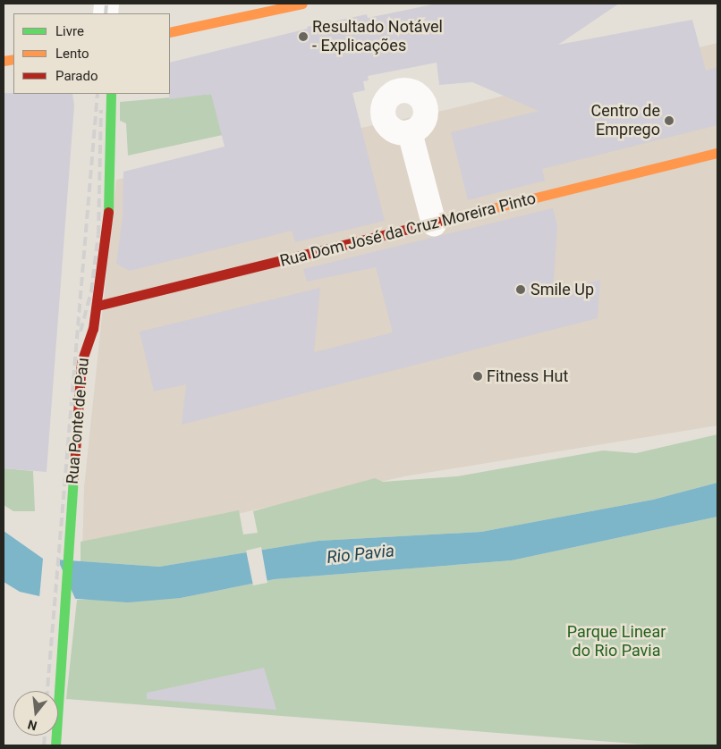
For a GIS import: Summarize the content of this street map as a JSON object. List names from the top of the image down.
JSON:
{
  "streets": {
    "street": ["Rua Dom José da Cruz Moreira Pinto", "Rua Ponte de Pau"]
  },
  "crossings": [
    ["Rua Dom José da Cruz Moreira Pinto", "Rua Ponte de Pau"]
  ],
  "water": ["Rio Pavia"],
  "parks": ["Parque Linear do Rio Pavia"],
  "places": [
    "Resultado Notável - Explicações",
    "Centro de Emprego",
    "Smile Up",
    "Fitness Hut"
  ],
  "legend": ["Livre", "Lento", "Parado"],
  "north": "bottom"
}
